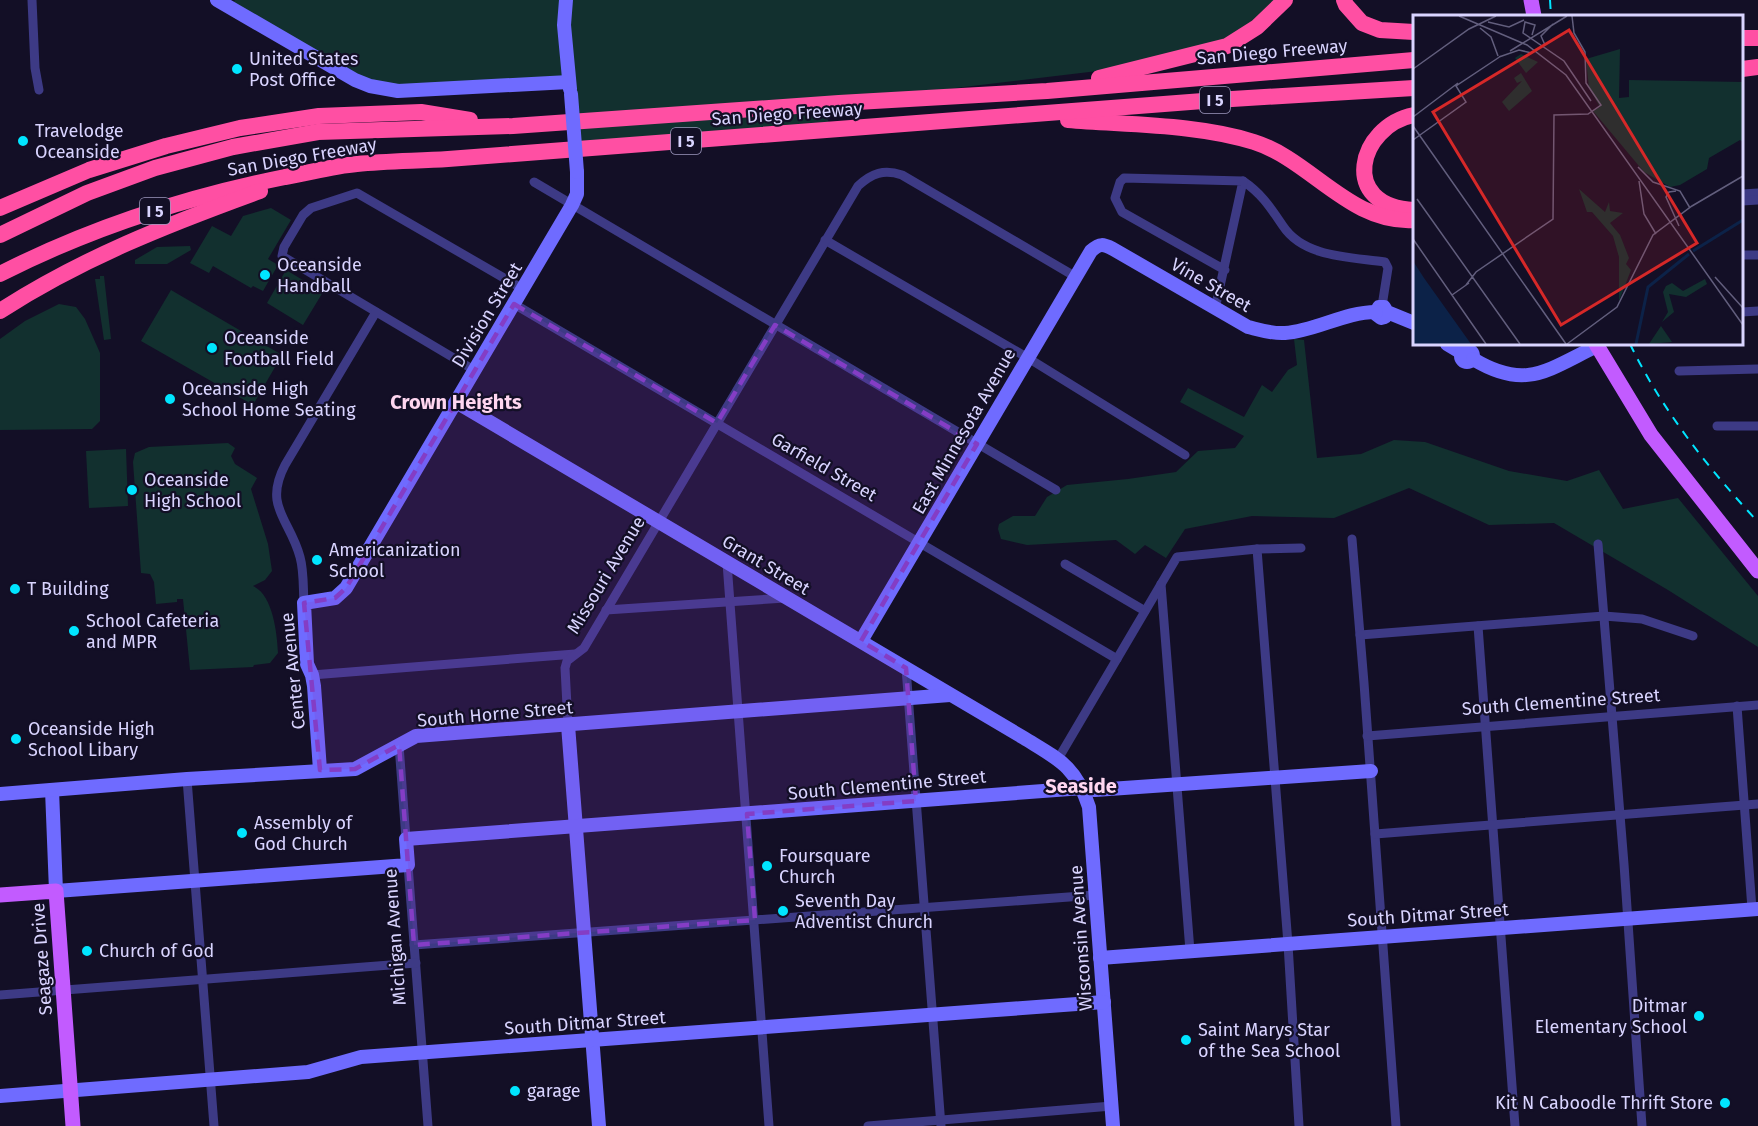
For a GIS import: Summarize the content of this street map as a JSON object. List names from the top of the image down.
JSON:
{
  "streets": {
    "highway": ["San Diego Freeway", "I 5"],
    "main road": ["Seagaze Drive"],
    "street": [
      "Vine Street",
      "Division Street",
      "East Minnesota Avenue",
      "Garfield Street",
      "Grant Street",
      "Missouri Avenue",
      "Center Avenue",
      "South Clementine Street",
      "South Horne Street",
      "South Ditmar Street",
      "Michigan Avenue",
      "Wisconsin Avenue"
    ]
  },
  "crossings": [
    ["Vine Street", "East Minnesota Avenue"],
    ["Division Street", "Garfield Street"],
    ["Division Street", "Grant Street"],
    ["Division Street", "Center Avenue"],
    ["East Minnesota Avenue", "Garfield Street"],
    ["East Minnesota Avenue", "Grant Street"],
    ["East Minnesota Avenue", "Missouri Avenue"],
    ["Garfield Street", "Missouri Avenue"],
    ["Grant Street", "Missouri Avenue"],
    ["Grant Street", "South Horne Street"],
    ["Grant Street", "Wisconsin Avenue"],
    ["Missouri Avenue", "South Clementine Street"],
    ["Missouri Avenue", "South Horne Street"],
    ["Missouri Avenue", "South Ditmar Street"],
    ["Center Avenue", "South Horne Street"],
    ["South Clementine Street", "Michigan Avenue"],
    ["South Clementine Street", "Wisconsin Avenue"],
    ["South Horne Street", "Michigan Avenue"],
    ["South Horne Street", "Seagaze Drive"],
    ["South Ditmar Street", "Michigan Avenue"],
    ["South Ditmar Street", "Wisconsin Avenue"],
    ["South Ditmar Street", "Seagaze Drive"]
  ],
  "districts": ["Crown Heights", "Seaside"],
  "places": [
    "United States Post Office",
    "Travelodge Oceanside",
    "Oceanside Handball",
    "Oceanside Football Field",
    "Oceanside High School Home Seating",
    "Oceanside High School",
    "Americanization School",
    "T Building",
    "School Cafeteria and MPR",
    "Oceanside High School Libary",
    "Assembly of God Church",
    "Foursquare Church",
    "Seventh Day Adventist Church",
    "Church of God",
    "Ditmar Elementary School",
    "Saint Marys Star of the Sea School",
    "garage",
    "Kit N Caboodle Thrift Store"
  ]
}
